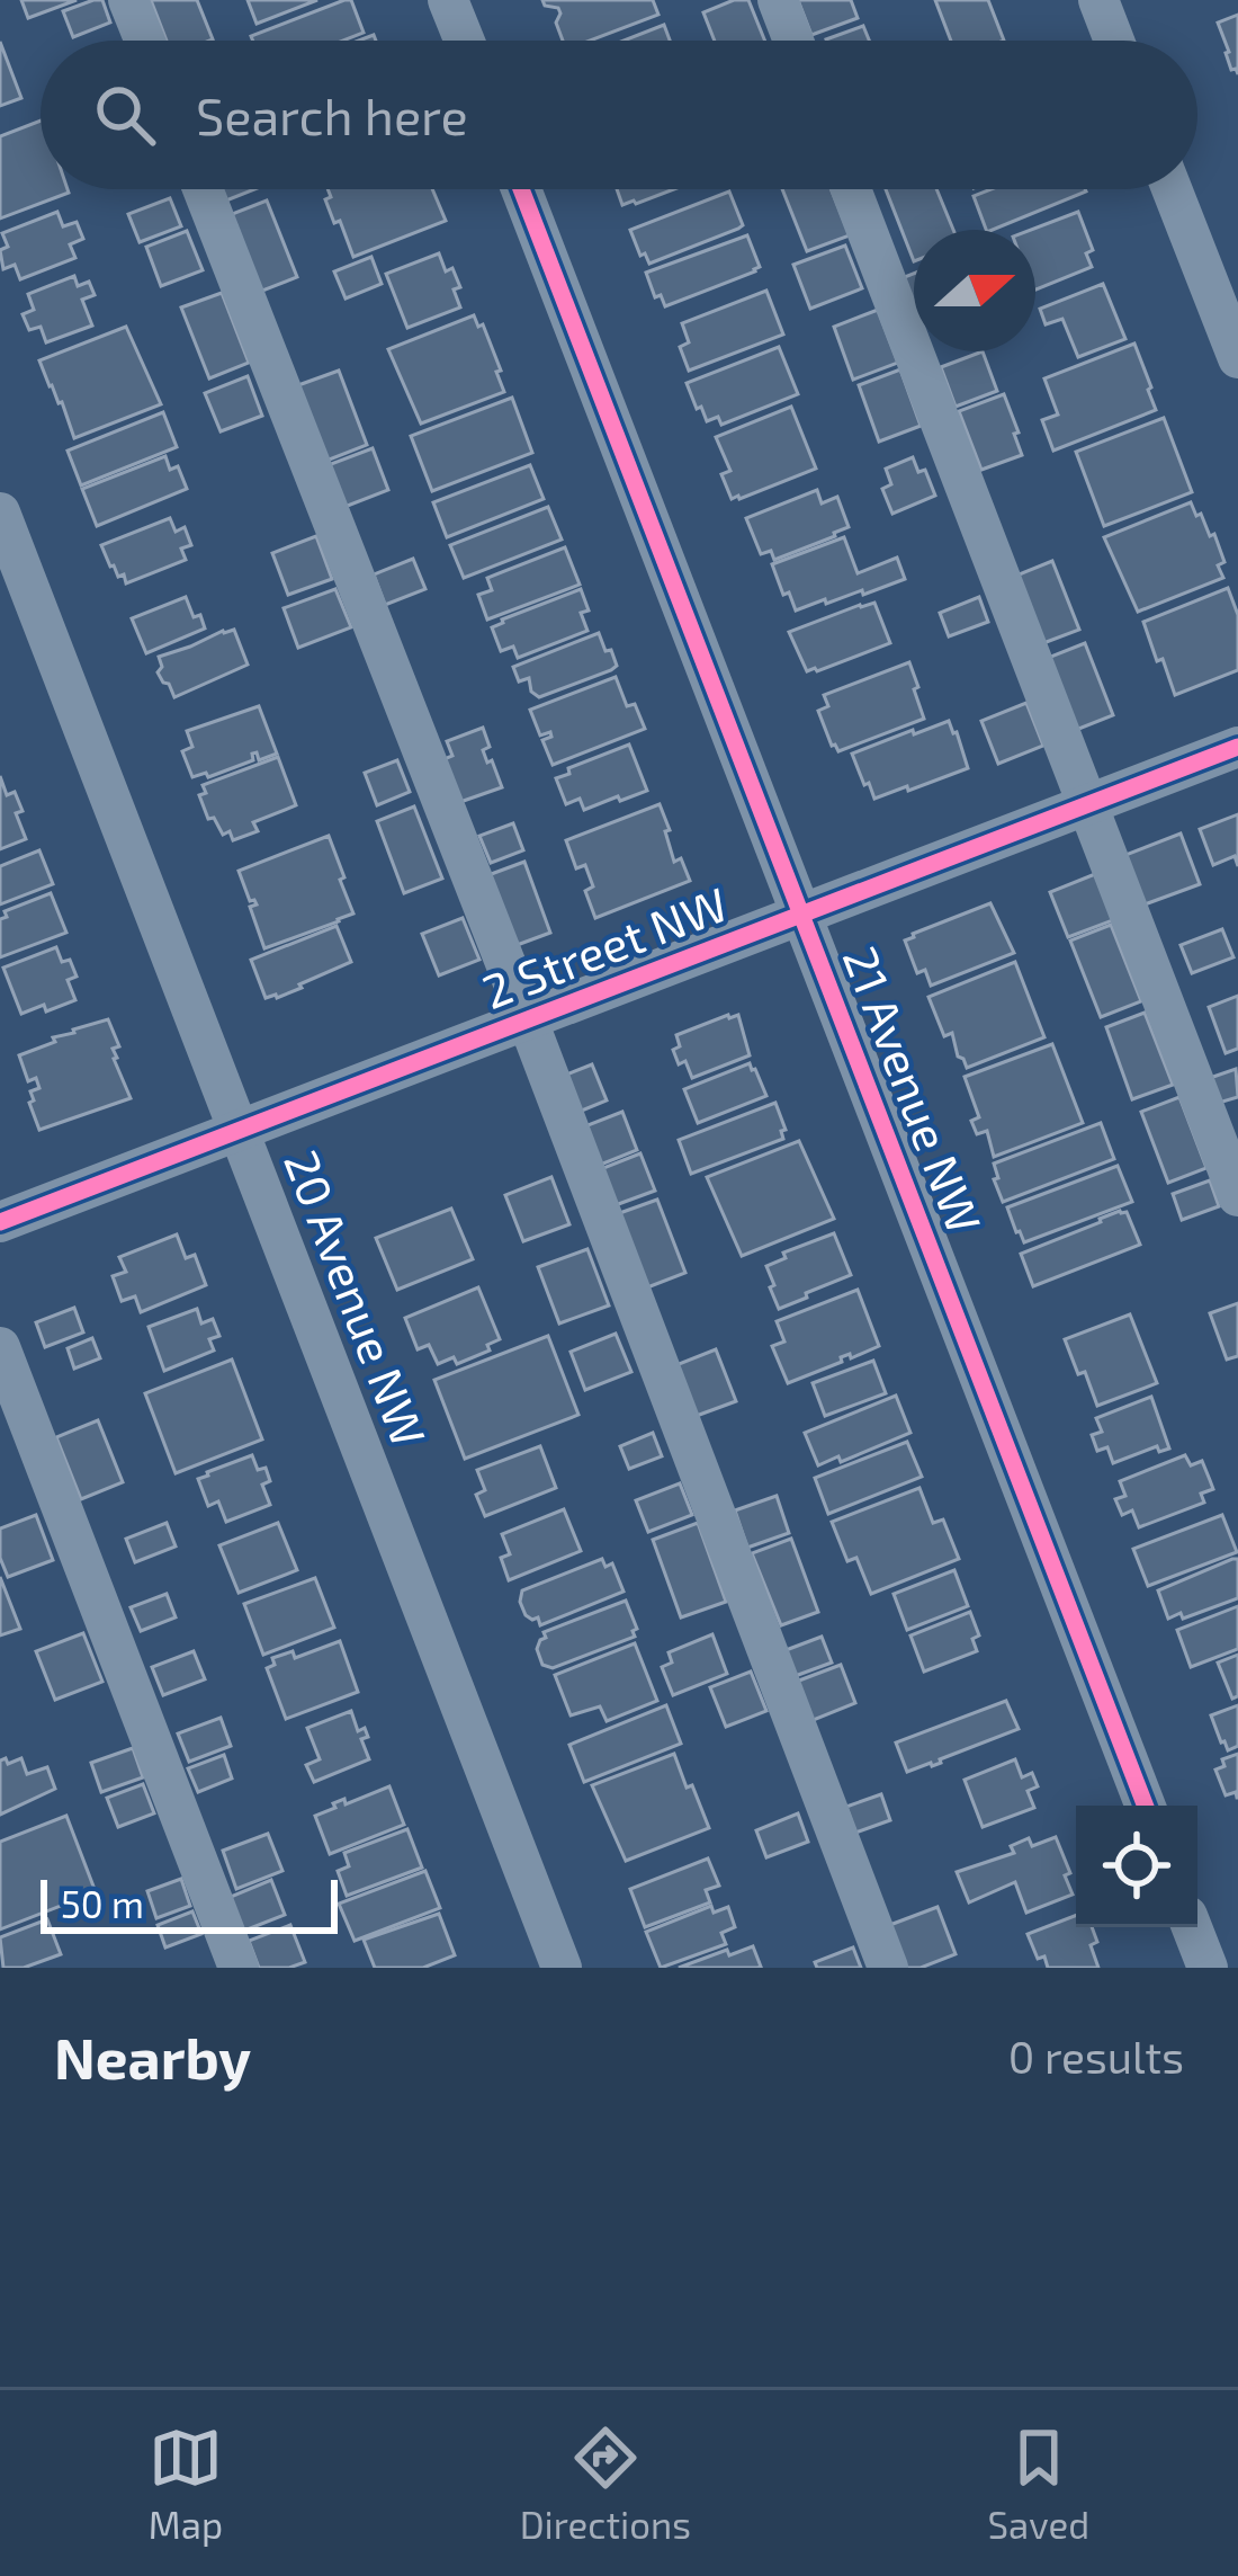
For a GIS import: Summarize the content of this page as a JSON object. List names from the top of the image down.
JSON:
{
  "streets": {
    "street": ["2 Street NW", "21 Avenue NW", "20 Avenue NW"]
  },
  "crossings": [
    ["2 Street NW", "21 Avenue NW"],
    ["2 Street NW", "20 Avenue NW"]
  ],
  "scale_bar": "50 m",
  "north": "right",
  "page": {
    "search": "Search here",
    "scale": "50 m",
    "heading": ["Nearby", "0 results"],
    "nav": ["Map", "Directions", "Saved"]
  }
}
